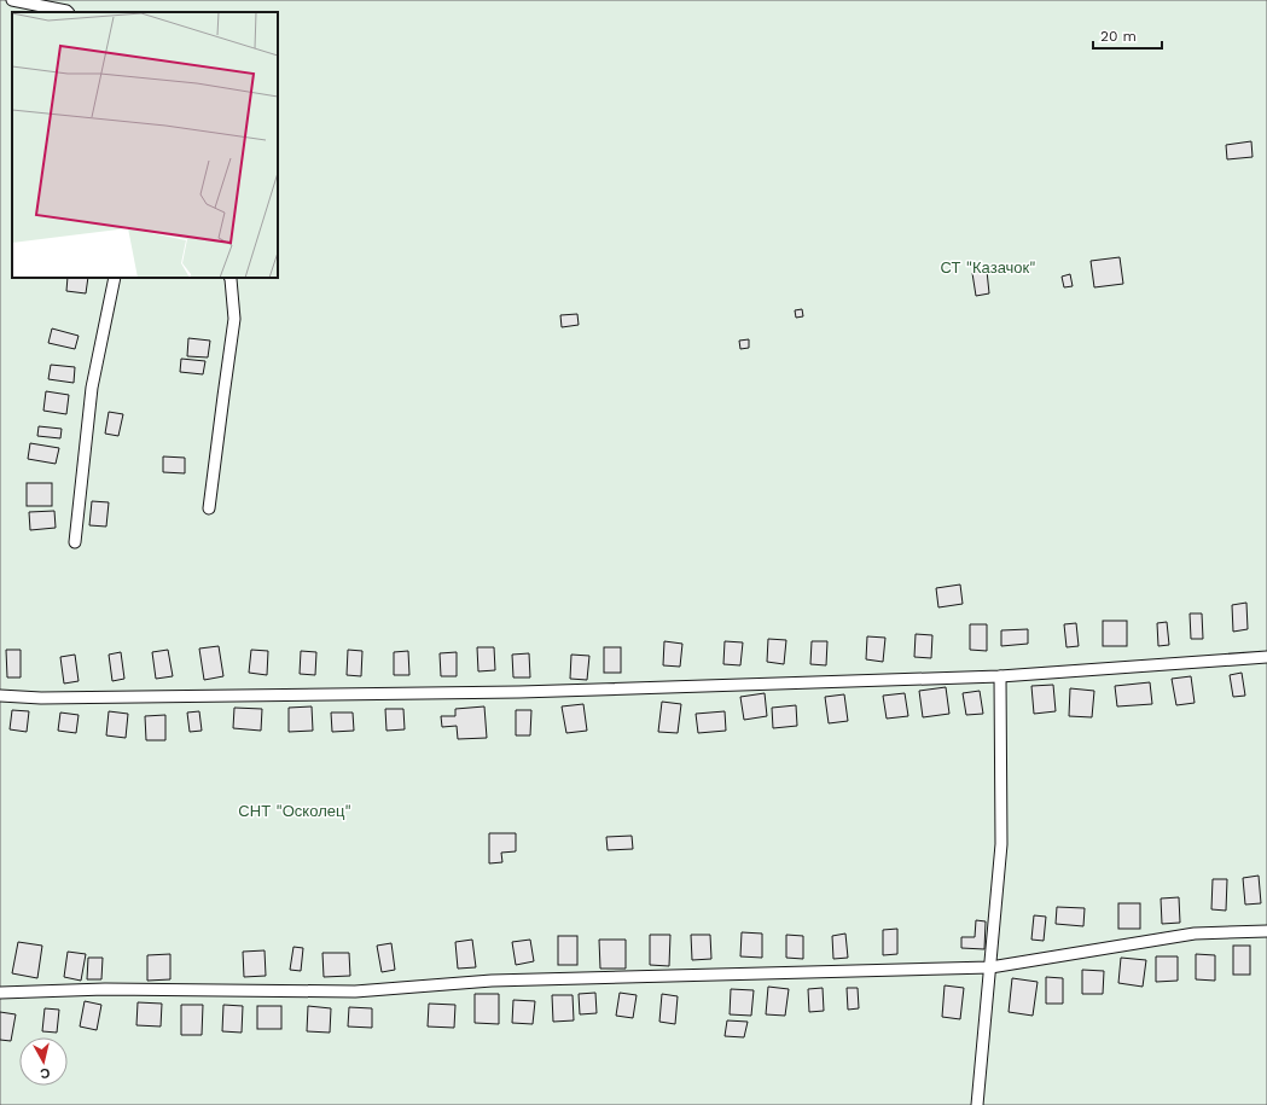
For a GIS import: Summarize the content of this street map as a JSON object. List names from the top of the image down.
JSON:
{
  "parks": ["СТ \"Казачок\"", "СНТ \"Осколец\""],
  "scale_bar": "20 m",
  "north": "bottom"
}
